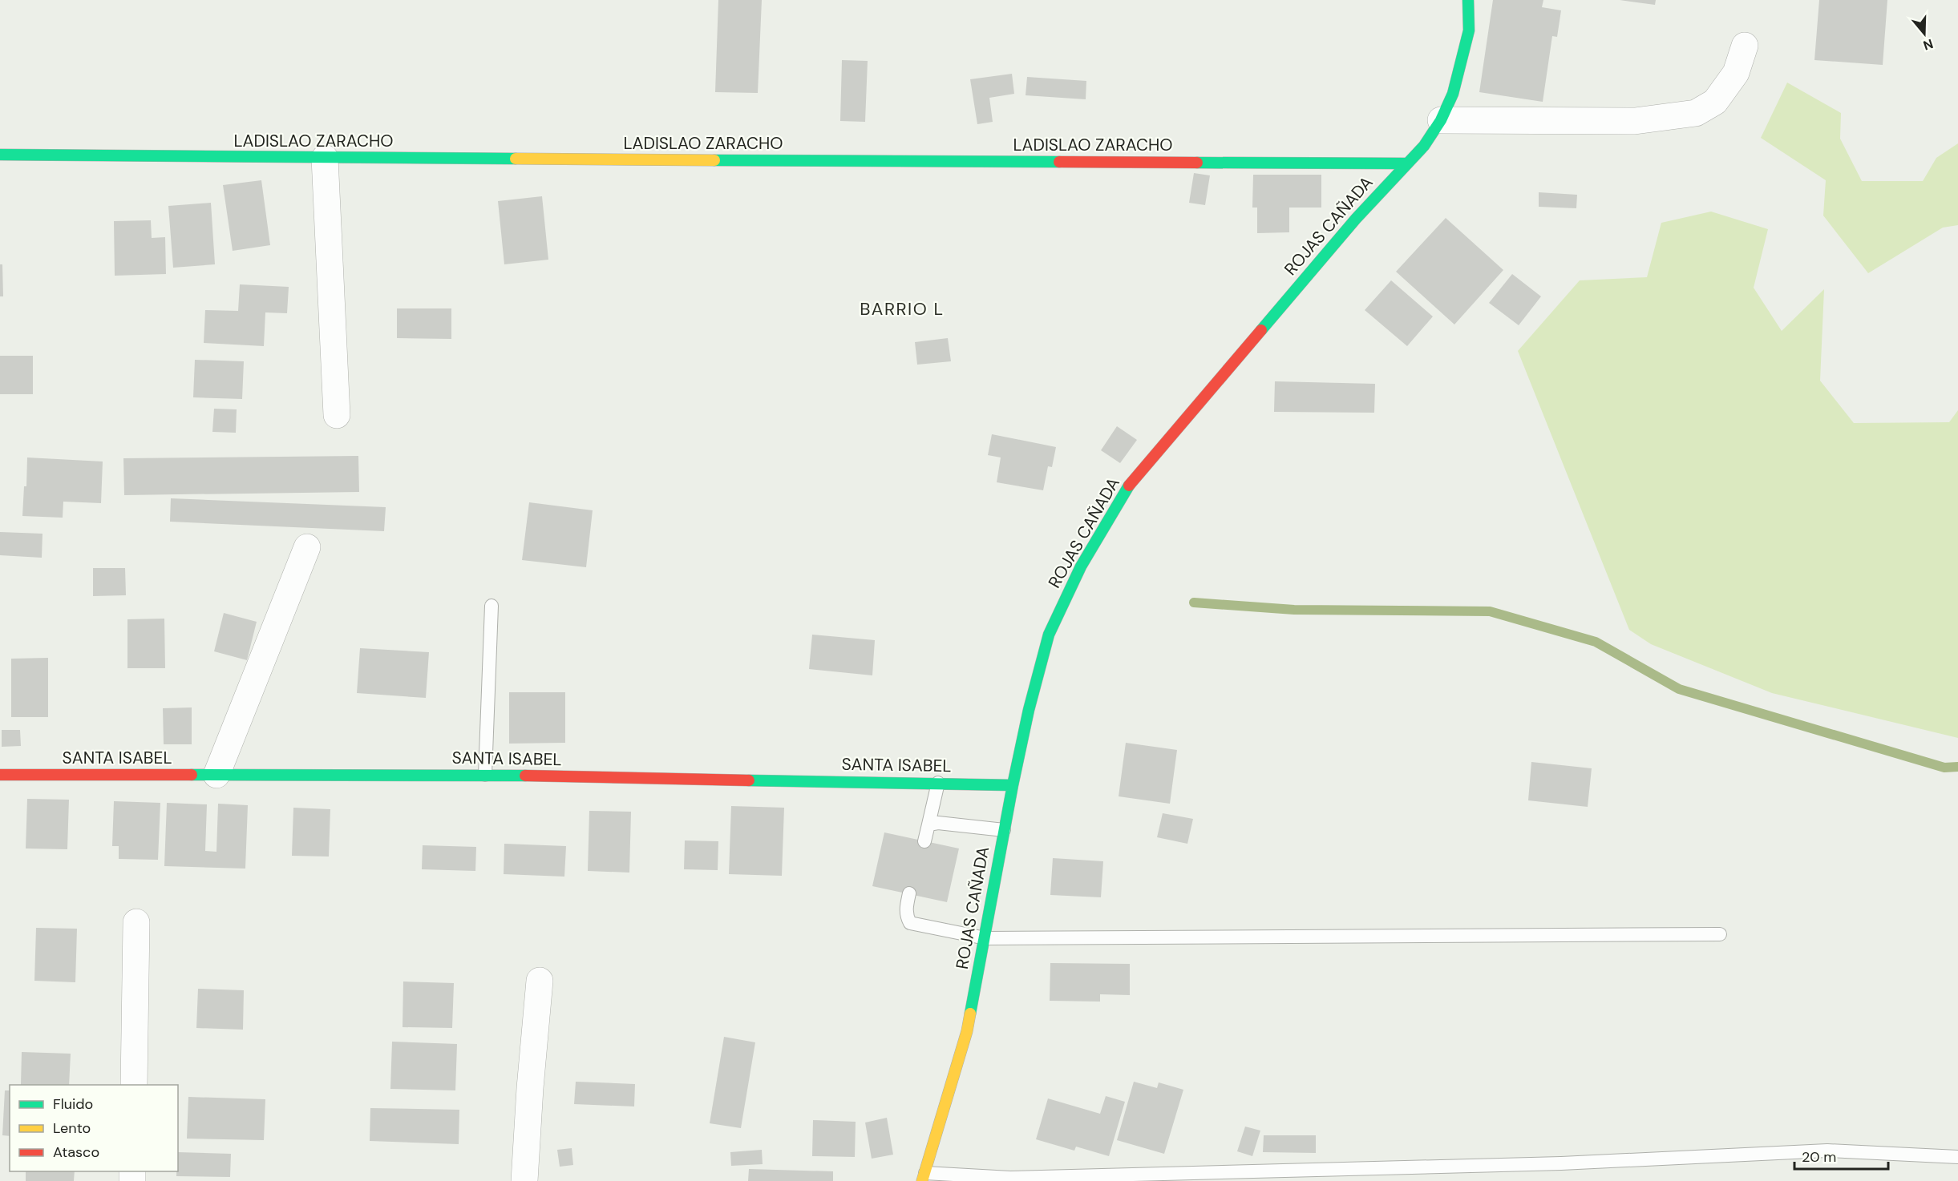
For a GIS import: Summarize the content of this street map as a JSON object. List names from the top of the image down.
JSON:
{
  "streets": {
    "street": ["LADISLAO ZARACHO", "ROJAS CAÑADA", "SANTA ISABEL"]
  },
  "crossings": [
    ["LADISLAO ZARACHO", "ROJAS CAÑADA"],
    ["ROJAS CAÑADA", "SANTA ISABEL"]
  ],
  "districts": ["BARRIO L"],
  "legend": ["Fluido", "Lento", "Atasco"],
  "scale_bar": "20 m",
  "north": "bottom"
}
